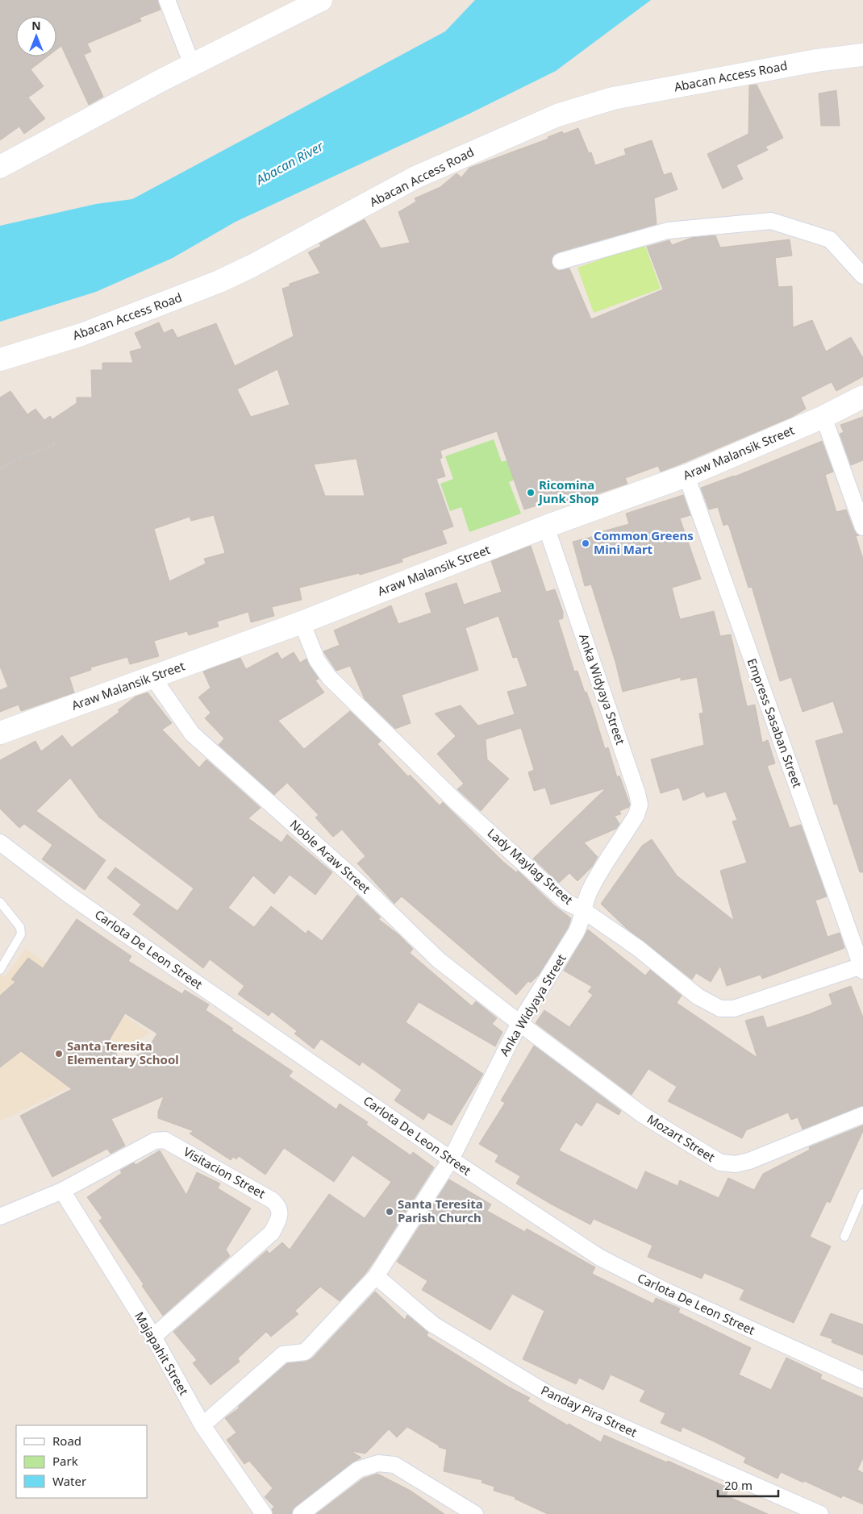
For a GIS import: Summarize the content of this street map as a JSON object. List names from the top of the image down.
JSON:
{
  "streets": {
    "street": [
      "Abacan Access Road",
      "Araw Malansik Street",
      "Anka Widyaya Street",
      "Empress Sasaban Street",
      "Noble Araw Street",
      "Lady Maylag Street",
      "Carlota De Leon Street",
      "Mozart Street",
      "Visitacion Street",
      "Majapahit Street",
      "Panday Pira Street"
    ]
  },
  "crossings": [
    ["Araw Malansik Street", "Anka Widyaya Street"],
    ["Araw Malansik Street", "Empress Sasaban Street"],
    ["Araw Malansik Street", "Noble Araw Street"],
    ["Araw Malansik Street", "Lady Maylag Street"],
    ["Anka Widyaya Street", "Noble Araw Street"],
    ["Anka Widyaya Street", "Lady Maylag Street"],
    ["Anka Widyaya Street", "Carlota De Leon Street"],
    ["Anka Widyaya Street", "Mozart Street"],
    ["Anka Widyaya Street", "Majapahit Street"],
    ["Anka Widyaya Street", "Panday Pira Street"],
    ["Empress Sasaban Street", "Lady Maylag Street"],
    ["Noble Araw Street", "Mozart Street"],
    ["Visitacion Street", "Majapahit Street"]
  ],
  "water": ["Abacan River"],
  "places": [
    "Ricomina Junk Shop",
    "Common Greens Mini Mart",
    "Santa Teresita Elementary School",
    "Santa Teresita Parish Church"
  ],
  "legend": ["Road", "Park", "Water"],
  "scale_bar": "20 m",
  "north": "top"
}
